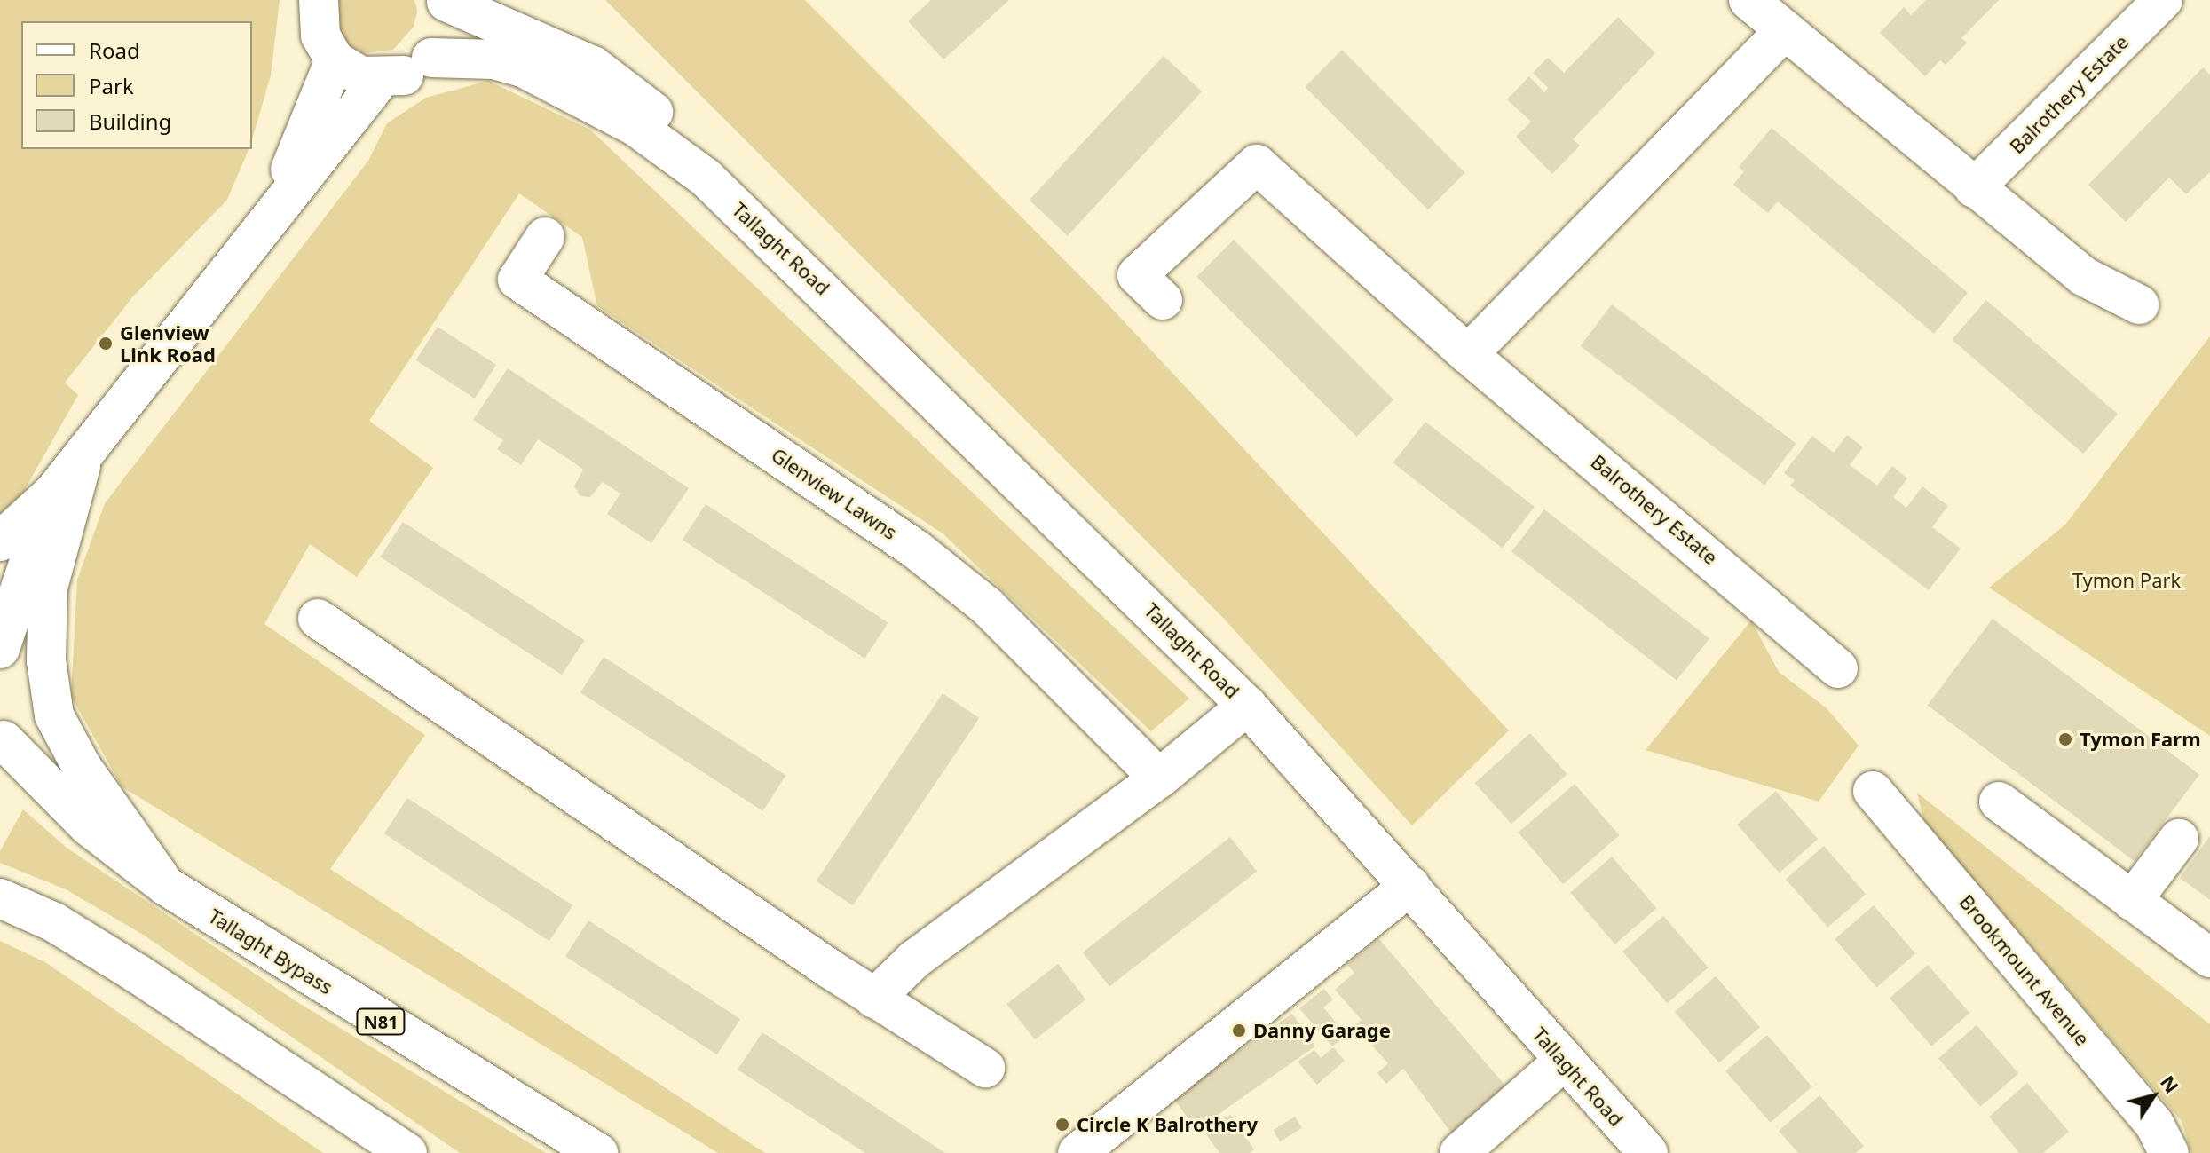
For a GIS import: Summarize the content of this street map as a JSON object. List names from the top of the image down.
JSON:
{
  "streets": {
    "street": [
      "Balrothery Estate",
      "Tallaght Road",
      "Glenview Lawns",
      "Tallaght Bypass",
      "Brookmount Avenue",
      "N81"
    ]
  },
  "crossings": [
    ["Tallaght Bypass", "N81"]
  ],
  "parks": ["Tymon Park"],
  "places": [
    "Glenview Link Road",
    "Tymon Farm",
    "Danny Garage",
    "Circle K Balrothery"
  ],
  "legend": ["Road", "Park", "Building"],
  "north": "top right"
}
